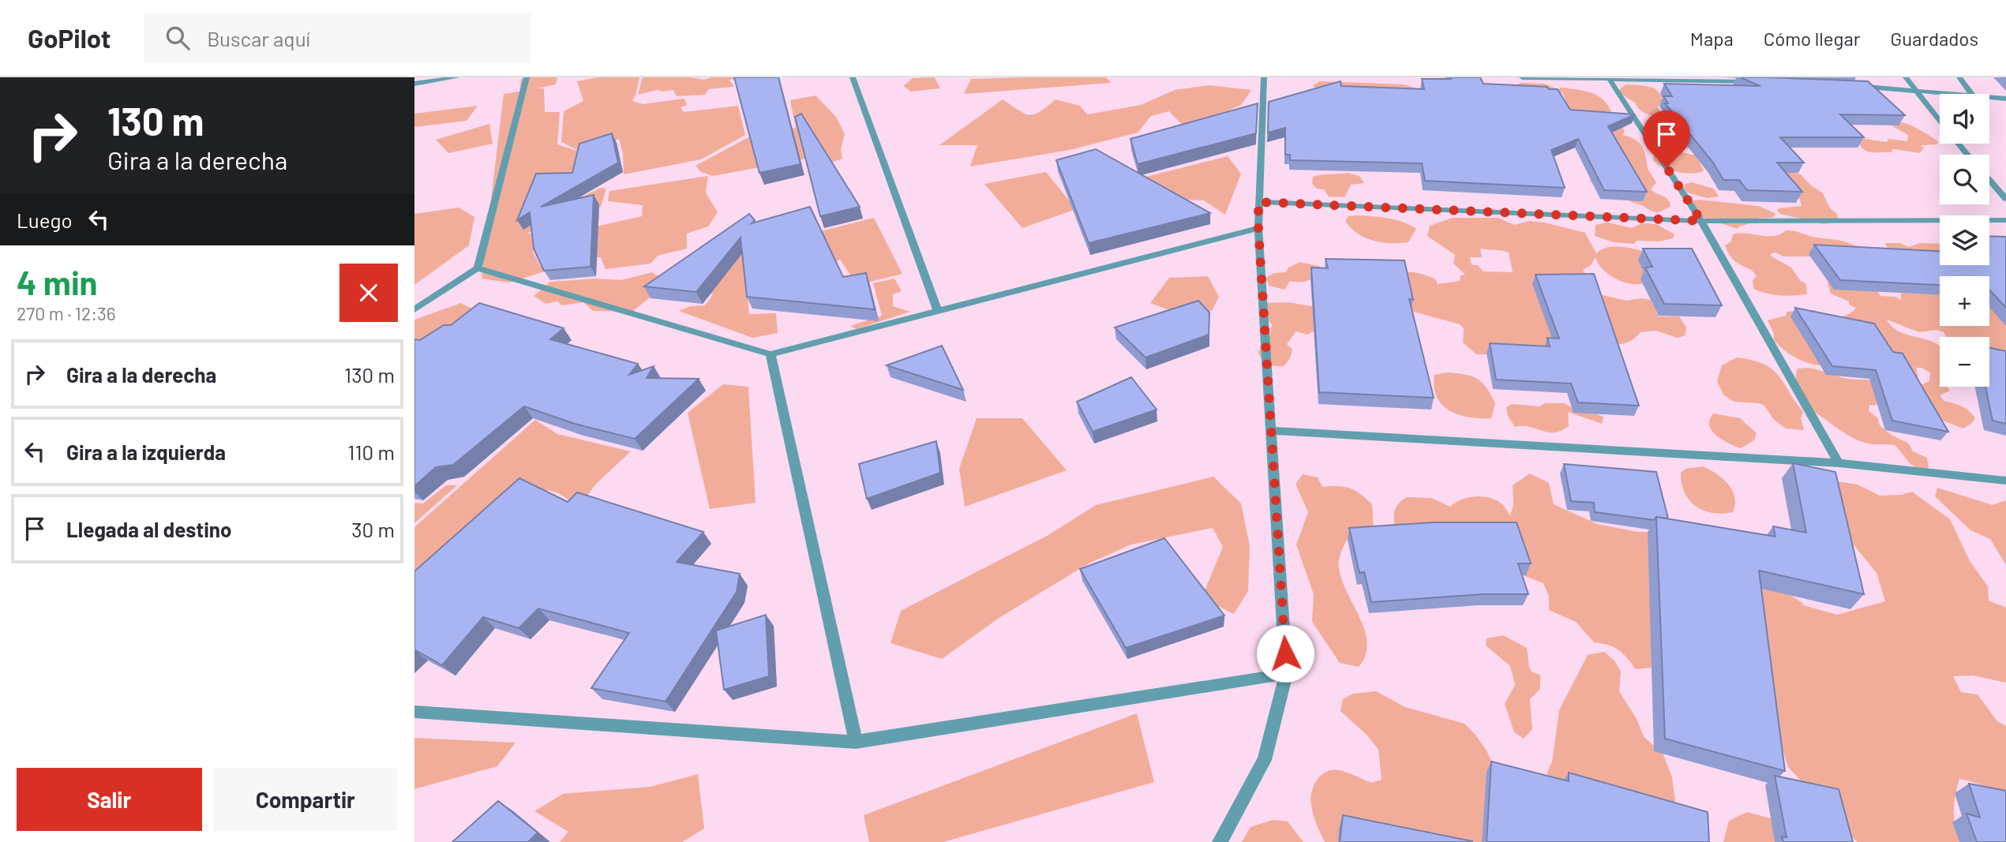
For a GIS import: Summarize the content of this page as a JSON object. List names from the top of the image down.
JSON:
{
  "page": {
    "header": "GoPilot",
    "search": "Buscar aquí",
    "nav": ["Mapa", "Cómo llegar", "Guardados"],
    "turn": ["130 m", "Gira a la derecha"],
    "map_buttons": ["+", "−"],
    "then": "Luego",
    "heading": ["4 min", "270 m · 12:36"],
    "list": [
      {
        "name": "Gira a la derecha",
        "value": "130 m"
      },
      {
        "name": "Gira a la izquierda",
        "value": "110 m"
      },
      {
        "name": "Llegada al destino",
        "value": "30 m"
      }
    ],
    "buttons": ["Salir", "Compartir"]
  }
}
